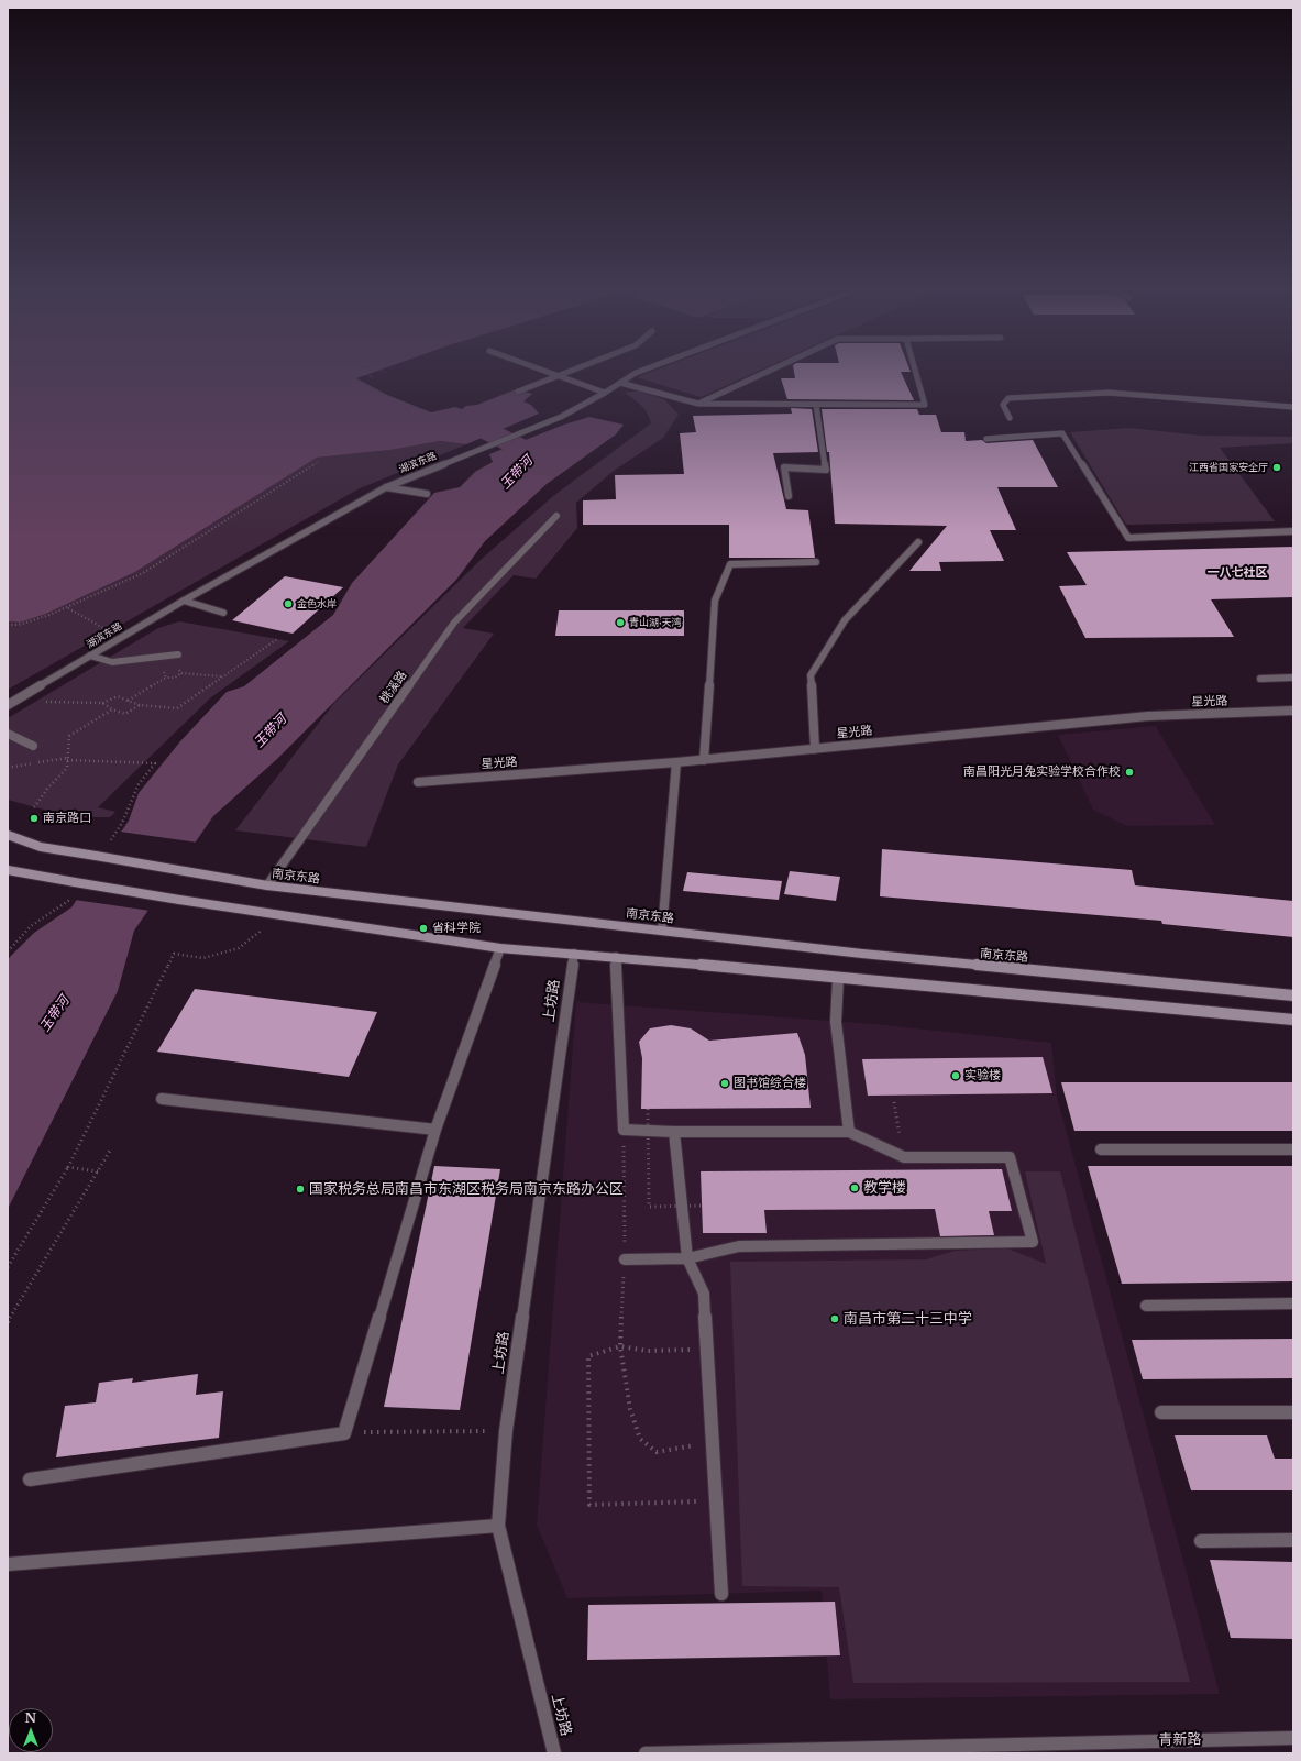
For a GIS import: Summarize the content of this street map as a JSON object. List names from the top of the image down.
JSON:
{
  "streets": {
    "main road": ["南京东路"],
    "street": [
      "湖滨东路",
      "桃溪路",
      "星光路",
      "上坊路",
      "青新路"
    ]
  },
  "crossings": [
    ["桃溪路", "南京东路"]
  ],
  "districts": ["一八七社区"],
  "water": ["玉带河"],
  "places": [
    "江西省国家安全厅",
    "金色水岸",
    "青山湖·天湾",
    "南昌阳光月兔实验学校合作校",
    "南京路口",
    "省科学院",
    "实验楼",
    "图书馆综合楼",
    "教学楼",
    "国家税务总局南昌市东湖区税务局南京东路办公区",
    "南昌市第二十三中学"
  ],
  "north": "top"
}
